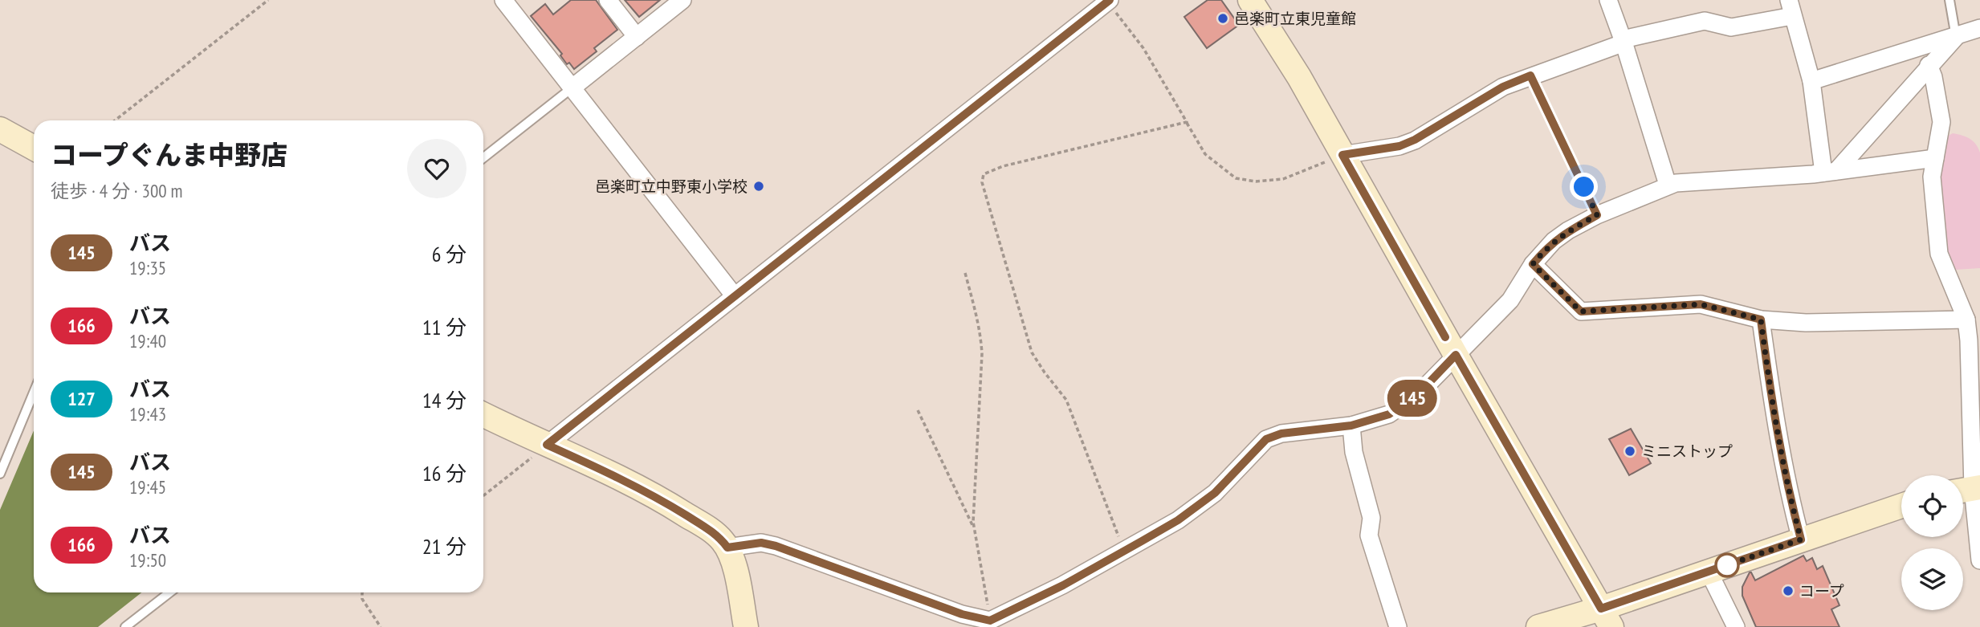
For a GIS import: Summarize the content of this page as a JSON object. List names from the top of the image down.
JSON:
{
  "places": [
    "邑楽町立東児童館",
    "邑楽町立中野東小学校",
    "ミニストップ",
    "コープ"
  ],
  "lines": ["bus line 145"],
  "page": {
    "on_map": "145",
    "heading": ["コープぐんま中野店", "徒歩 · 4 分 · 300 m"],
    "list": [
      {
        "mark": "145",
        "name": "バス",
        "note": "19:35",
        "value": "6 分"
      },
      {
        "mark": "166",
        "name": "バス",
        "note": "19:40",
        "value": "11 分"
      },
      {
        "mark": "127",
        "name": "バス",
        "note": "19:43",
        "value": "14 分"
      },
      {
        "mark": "145",
        "name": "バス",
        "note": "19:45",
        "value": "16 分"
      },
      {
        "mark": "166",
        "name": "バス",
        "note": "19:50",
        "value": "21 分"
      }
    ]
  }
}
